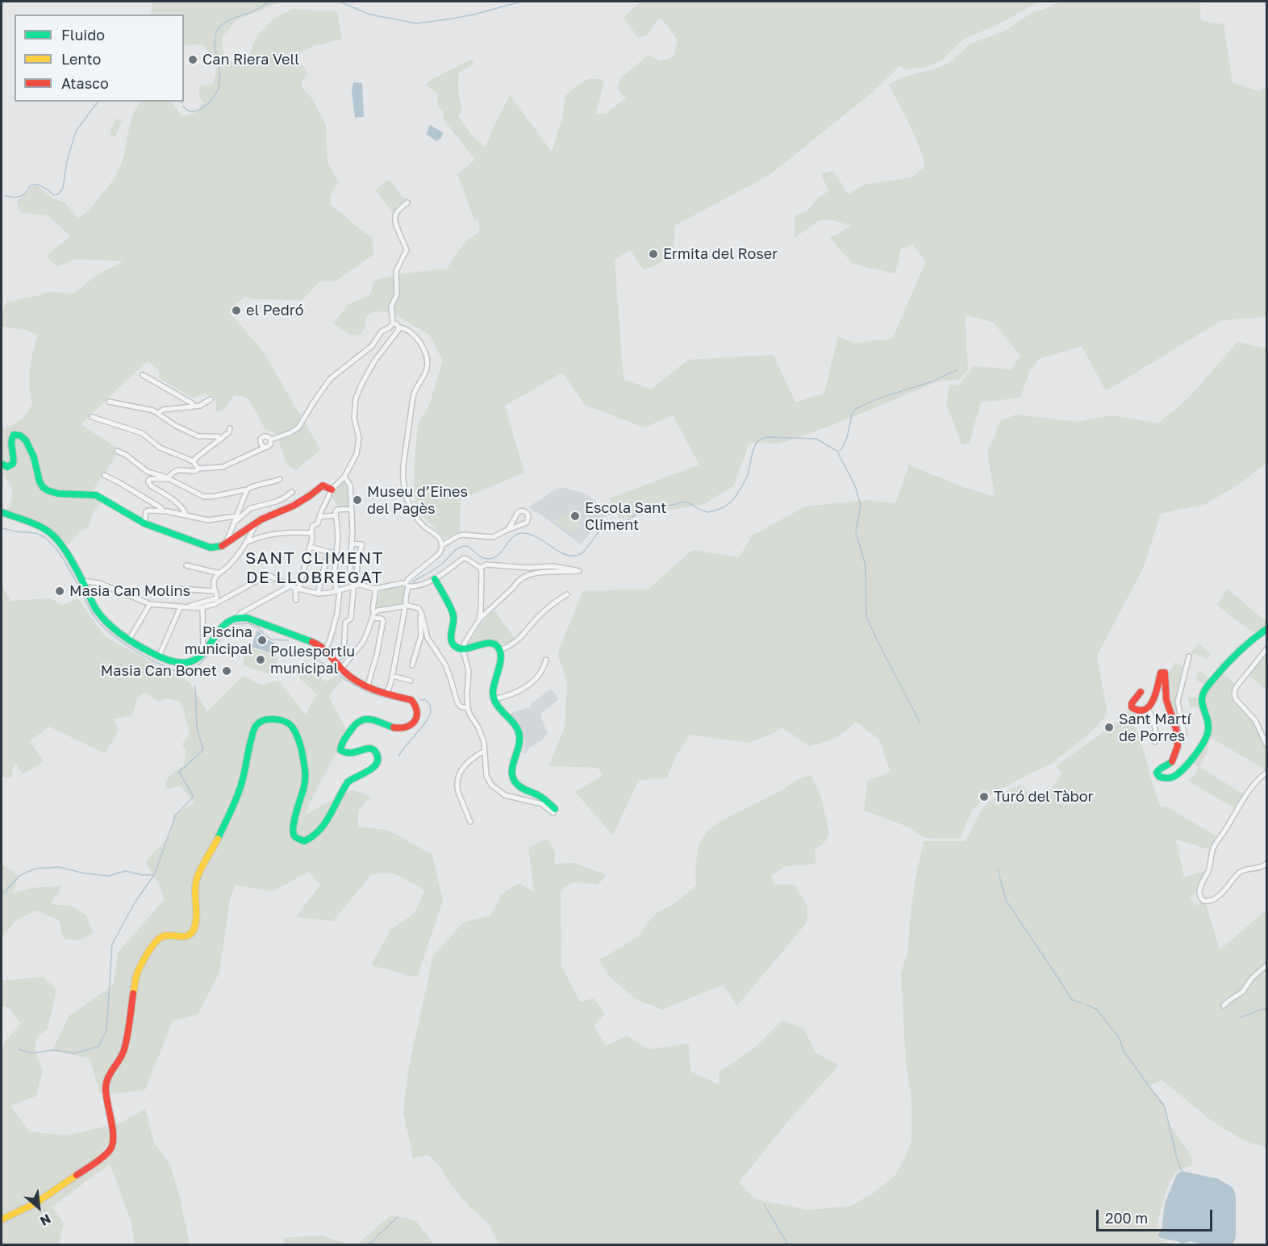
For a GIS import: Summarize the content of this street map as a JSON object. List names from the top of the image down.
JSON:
{
  "districts": ["SANT CLIMENT DE LLOBREGAT"],
  "places": [
    "Can Riera Vell",
    "Ermita del Roser",
    "el Pedró",
    "Museu d’Eines del Pagès",
    "Escola Sant Climent",
    "Masia Can Molins",
    "Piscina municipal",
    "Poliesportiu municipal",
    "Masia Can Bonet",
    "Sant Martí de Porres",
    "Turó del Tàbor"
  ],
  "legend": ["Fluido", "Lento", "Atasco"],
  "scale_bar": "200 m",
  "north": "bottom right"
}
